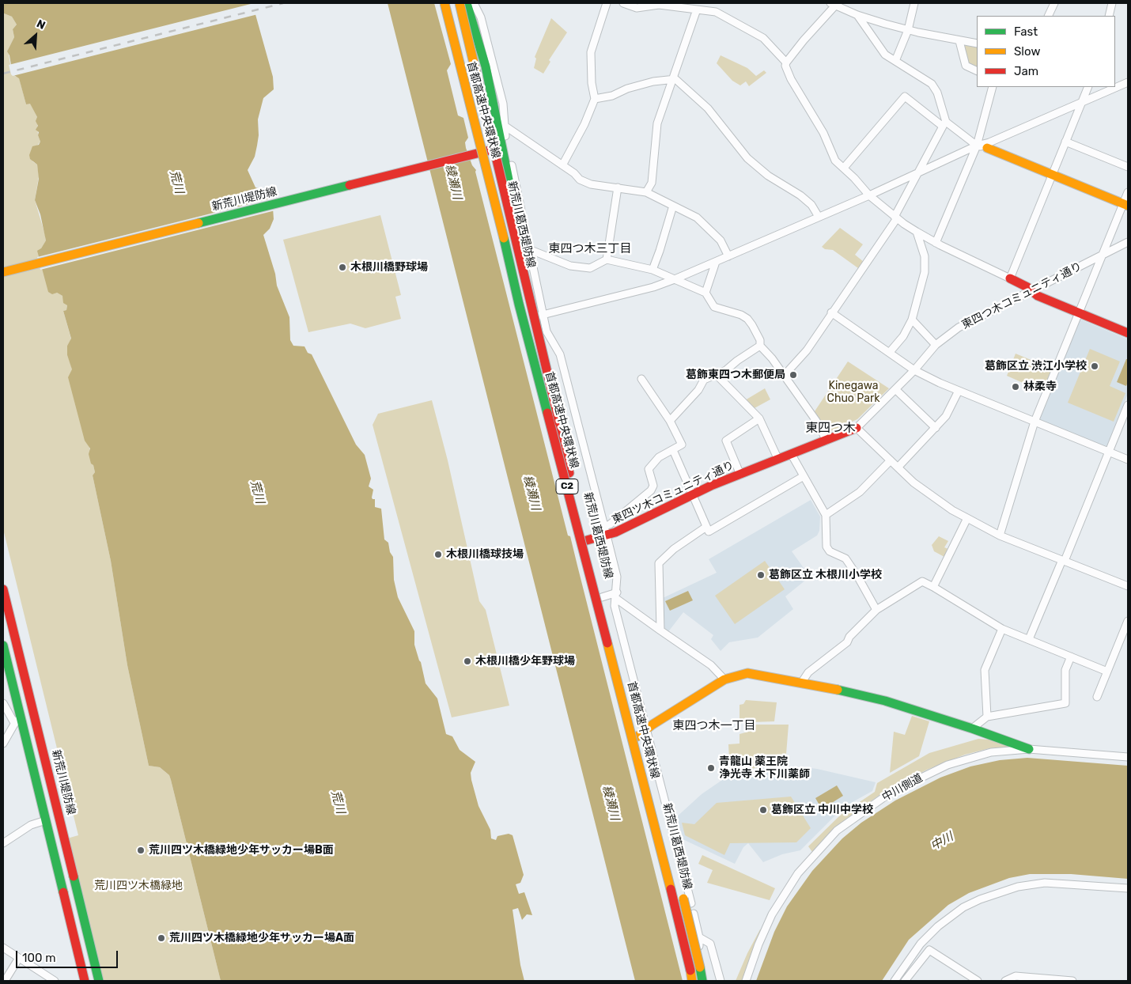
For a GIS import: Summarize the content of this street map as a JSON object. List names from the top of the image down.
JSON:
{
  "streets": {
    "main road": [
      "首都高速中央環状線",
      "新荒川堤防線",
      "新荒川葛西堤防線",
      "C2",
      "東四ツ木コミュニティ通り"
    ],
    "street": ["東四つ木コミュニティ通り", "中川側道"]
  },
  "crossings": [
    ["首都高速中央環状線", "新荒川葛西堤防線"],
    ["首都高速中央環状線", "東四ツ木コミュニティ通り"],
    ["新荒川堤防線", "新荒川葛西堤防線"],
    ["新荒川葛西堤防線", "東四ツ木コミュニティ通り"],
    ["東四つ木コミュニティ通り", "東四ツ木コミュニティ通り"]
  ],
  "districts": ["東四つ木三丁目", "東四つ木", "東四つ木一丁目"],
  "water": ["荒川", "綾瀬川", "中川"],
  "parks": ["Kinegawa Chuo Park", "荒川四ツ木橋緑地"],
  "places": [
    "木根川橋野球場",
    "葛飾区立 渋江小学校",
    "葛飾東四つ木郵便局",
    "林柔寺",
    "木根川橋球技場",
    "葛飾区立 木根川小学校",
    "木根川橋少年野球場",
    "青龍山 薬王院 浄光寺 木下川薬師",
    "葛飾区立 中川中学校",
    "荒川四ツ木橋緑地少年サッカー場B面",
    "荒川四ツ木橋緑地少年サッカー場A面"
  ],
  "legend": ["Fast", "Slow", "Jam"],
  "scale_bar": "100 m",
  "north": "top right"
}
